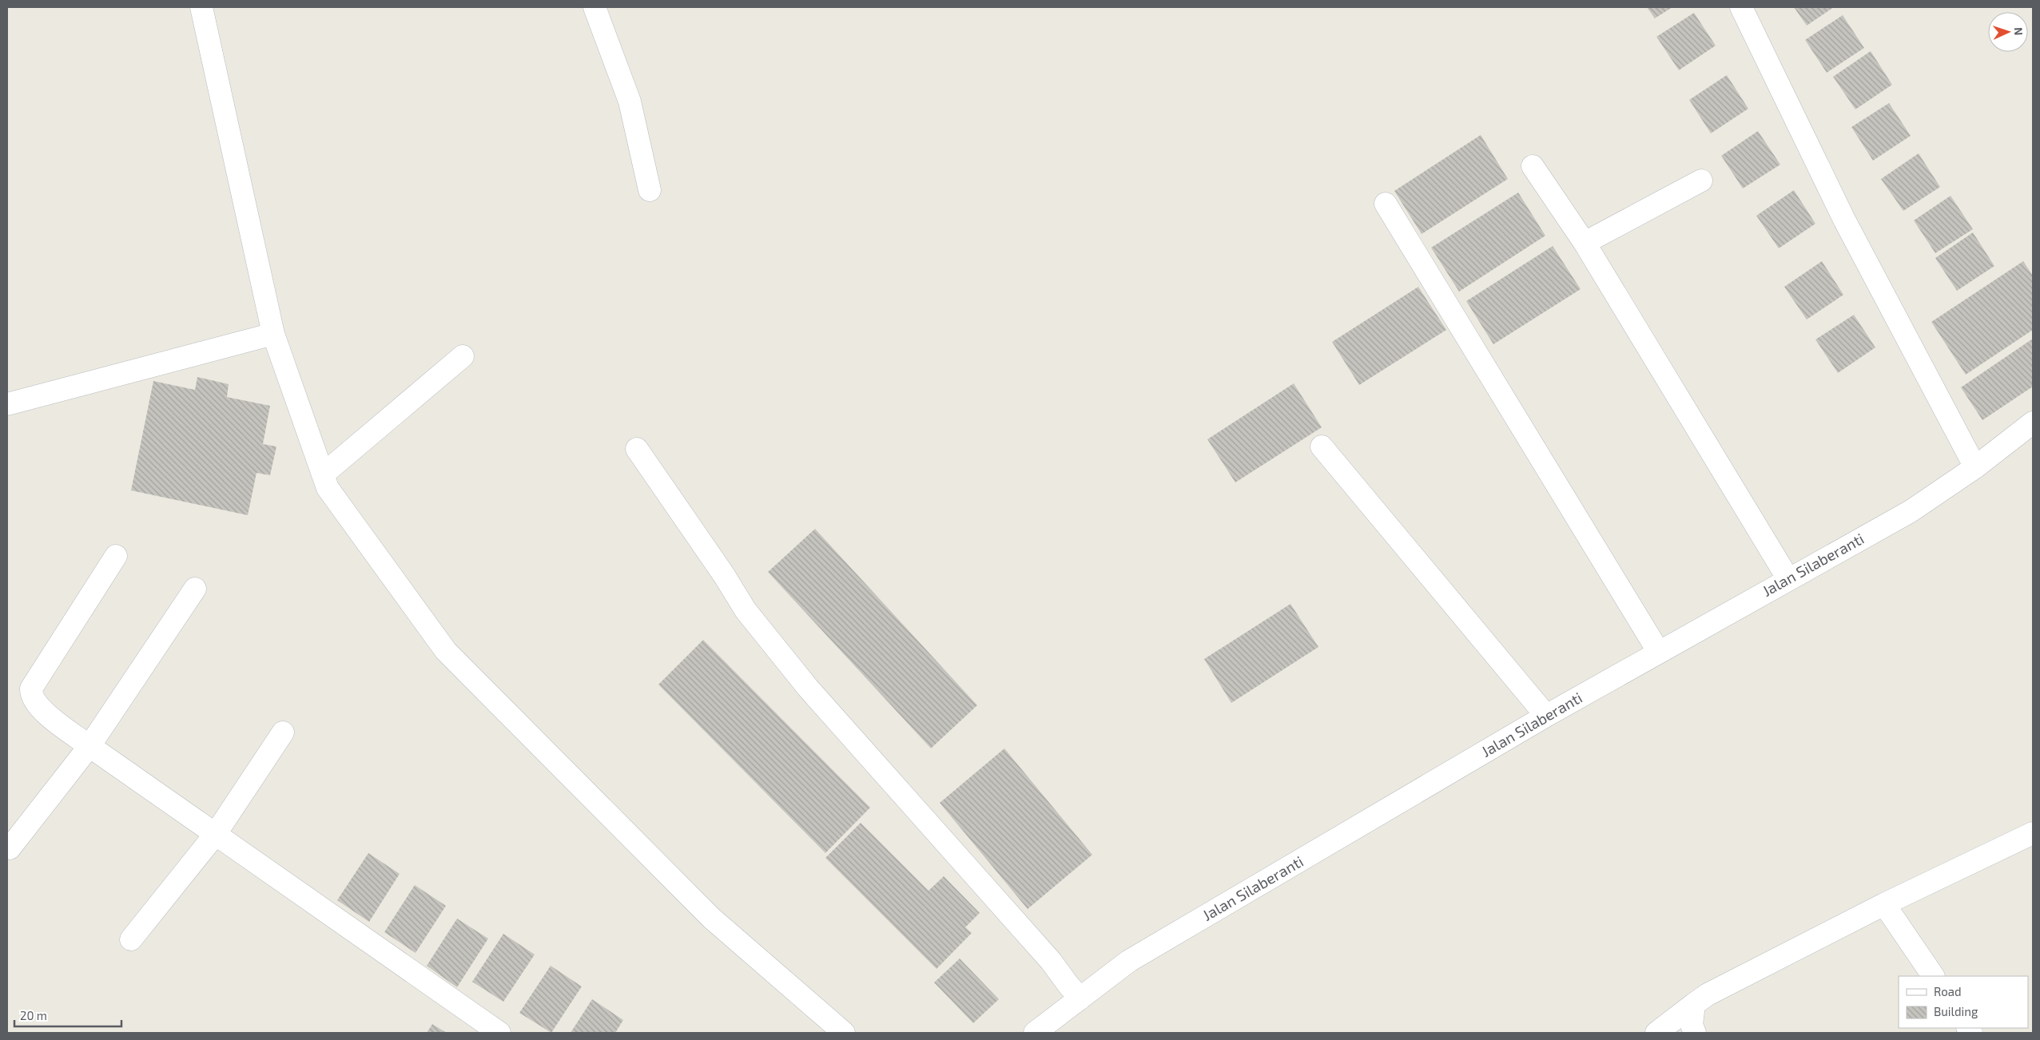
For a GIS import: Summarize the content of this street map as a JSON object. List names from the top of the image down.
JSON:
{
  "streets": {
    "street": ["Jalan Silaberanti"]
  },
  "legend": ["Road", "Building"],
  "scale_bar": "20 m",
  "north": "right"
}
